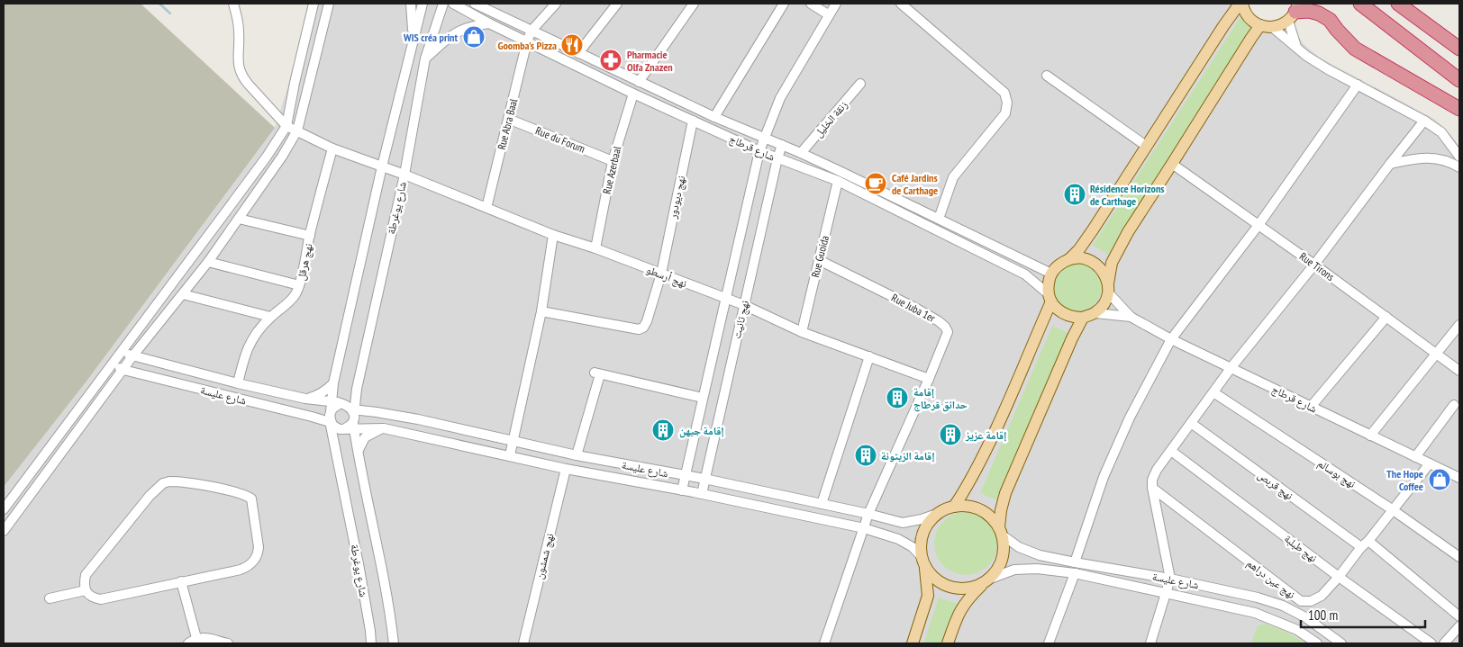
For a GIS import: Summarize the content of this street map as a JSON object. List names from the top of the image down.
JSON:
{
  "streets": {
    "street": [
      "زنقة الخليل",
      "Rue Abra Baal",
      "Rue du Forum",
      "شارع قرطاج",
      "Rue Azerbaal",
      "نهج ديودور",
      "شارع يوغرطة",
      "Rue Guoida",
      "نهج هرقل",
      "Rue Tirons",
      "نهج أرسطو",
      "Rue Juba 1er",
      "نهج تانيت",
      "شارع عليسة",
      "نهج بوسالم",
      "نهج قربص",
      "نهج طبلبة",
      "نهج شمشون",
      "نهج عين دراهم"
    ]
  },
  "crossings": [
    ["زنقة الخليل", "شارع قرطاج"],
    ["Rue Abra Baal", "Rue du Forum"],
    ["Rue Abra Baal", "شارع قرطاج"],
    ["Rue Abra Baal", "نهج أرسطو"],
    ["Rue du Forum", "Rue Azerbaal"],
    ["شارع قرطاج", "Rue Azerbaal"],
    ["شارع قرطاج", "نهج ديودور"],
    ["شارع قرطاج", "Rue Guoida"],
    ["شارع قرطاج", "نهج تانيت"],
    ["شارع قرطاج", "نهج عين دراهم"],
    ["Rue Azerbaal", "نهج أرسطو"],
    ["نهج ديودور", "نهج أرسطو"],
    ["شارع يوغرطة", "نهج أرسطو"],
    ["شارع يوغرطة", "شارع عليسة"],
    ["Rue Guoida", "نهج أرسطو"],
    ["Rue Guoida", "Rue Juba 1er"],
    ["نهج هرقل", "نهج أرسطو"],
    ["نهج هرقل", "شارع عليسة"],
    ["نهج أرسطو", "Rue Juba 1er"],
    ["نهج أرسطو", "نهج تانيت"],
    ["Rue Juba 1er", "شارع عليسة"],
    ["نهج تانيت", "شارع عليسة"],
    ["شارع عليسة", "نهج شمشون"],
    ["نهج بوسالم", "نهج عين دراهم"],
    ["نهج قربص", "نهج عين دراهم"],
    ["نهج طبلبة", "نهج عين دراهم"]
  ],
  "places": {
    "shop": ["WIS créa print", "The Hope Coffee"],
    "restaurant": ["Goomba's Pizza"],
    "pharmacy": ["Pharmacie Olfa Znazen"],
    "cafe": ["Café Jardins de Carthage"],
    "building": [
      "Résidence Horizons de Carthage",
      "إقامة حدائق قرطاج",
      "إقامة جيهن",
      "إقامة عزيز",
      "إقامة الزيتونة"
    ]
  },
  "scale_bar": "100 m"
}
